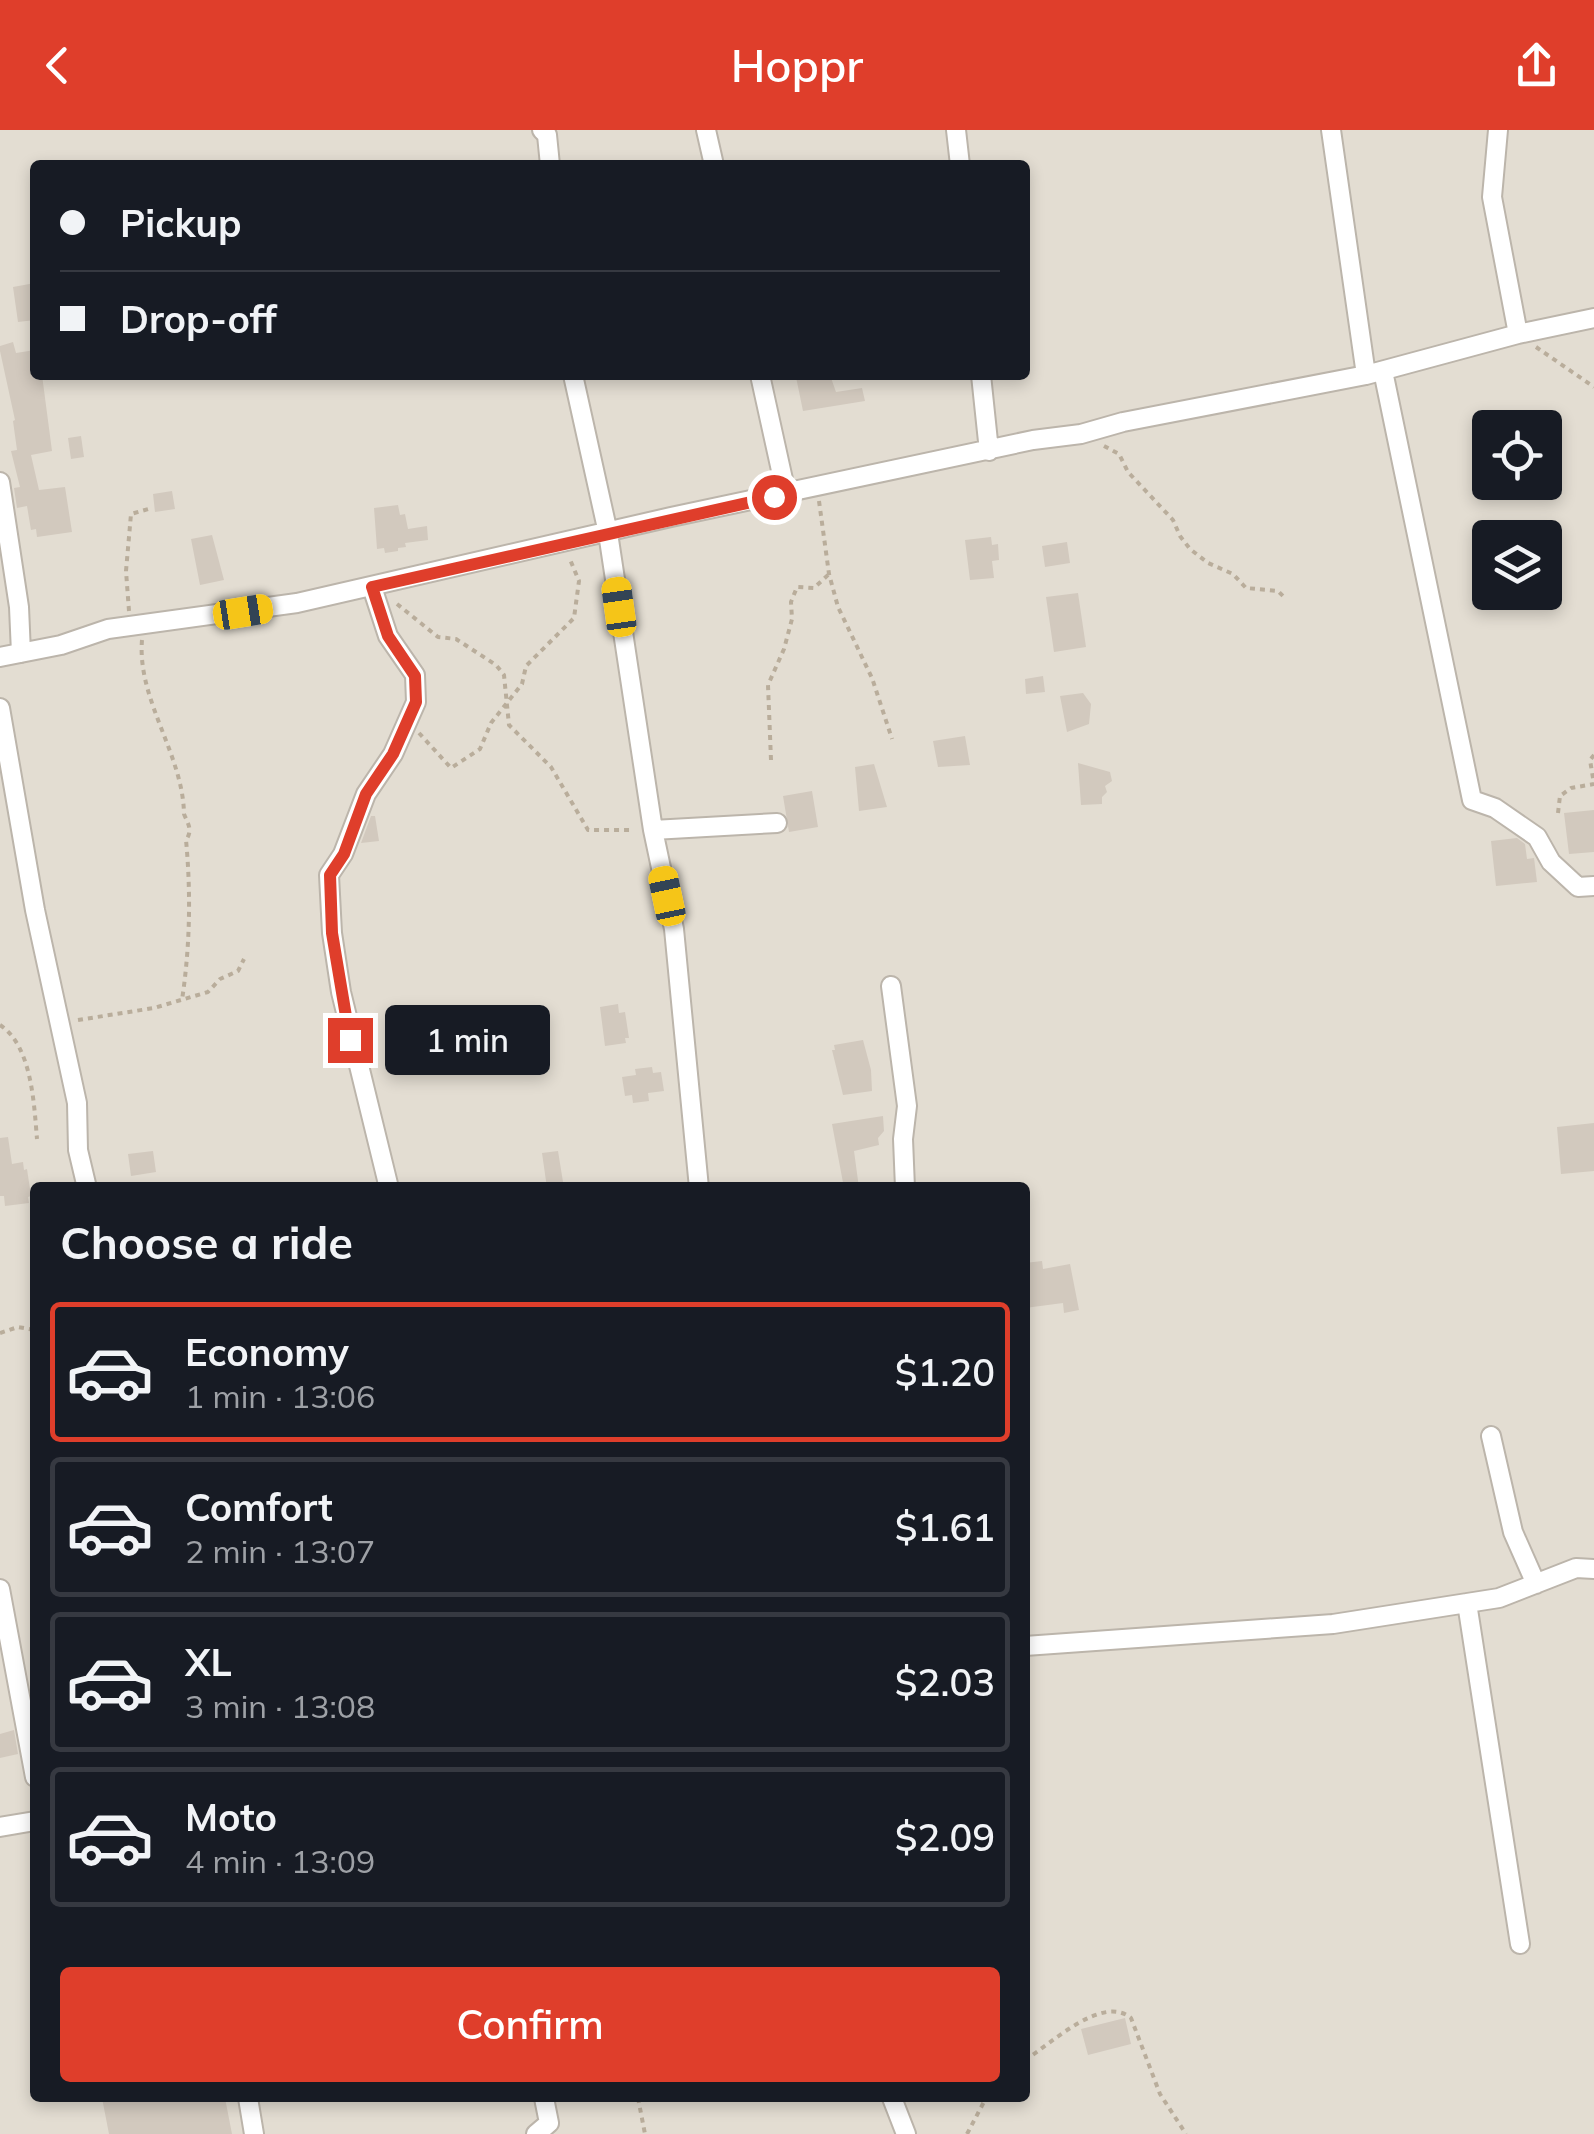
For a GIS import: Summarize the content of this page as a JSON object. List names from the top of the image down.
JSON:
{
  "page": {
    "header": "Hoppr",
    "banner": ["Pickup", "Drop-off"],
    "bubble": "1 min",
    "heading": "Choose a ride",
    "list": [
      {
        "name": "Economy",
        "note": "1 min · 13:06",
        "value": "$1.20"
      },
      {
        "name": "Comfort",
        "note": "2 min · 13:07",
        "value": "$1.61"
      },
      {
        "name": "XL",
        "note": "3 min · 13:08",
        "value": "$2.03"
      },
      {
        "name": "Moto",
        "note": "4 min · 13:09",
        "value": "$2.09"
      }
    ],
    "buttons": "Confirm"
  }
}
